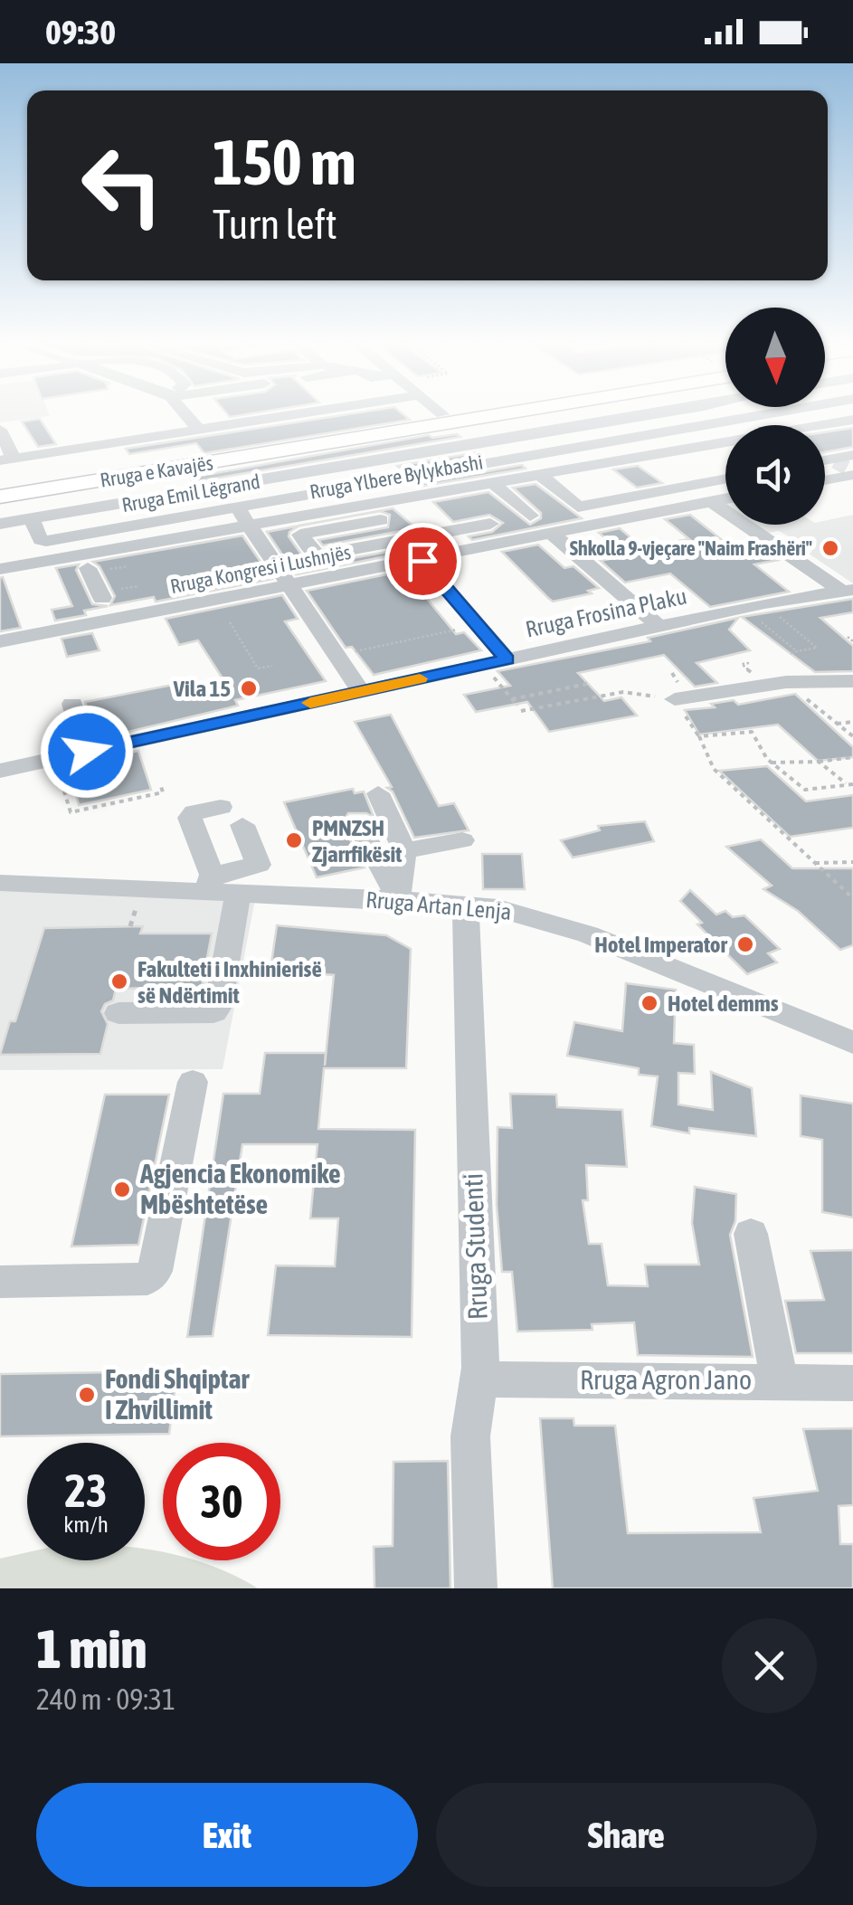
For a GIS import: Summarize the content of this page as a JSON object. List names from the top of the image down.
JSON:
{
  "streets": {
    "main road": ["Rruga e Kavajës"],
    "street": [
      "Rruga Ylbere Bylykbashi",
      "Rruga Emil Lëgrand",
      "Rruga Kongresi i Lushnjës",
      "Rruga Frosina Plaku",
      "Rruga Artan Lenja",
      "Rruga Studenti",
      "Rruga Agron Jano"
    ]
  },
  "crossings": [
    ["Rruga Artan Lenja", "Rruga Studenti"],
    ["Rruga Studenti", "Rruga Agron Jano"]
  ],
  "places": [
    "Shkolla 9-vjeçare \"Naim Frashëri\"",
    "Vila 15",
    "PMNZSH Zjarrfikësit",
    "Hotel Imperator",
    "Fakulteti i Inxhinierisë së Ndërtimit",
    "Hotel demms",
    "Agjencia Ekonomike Mbështetëse",
    "Fondi Shqiptar I Zhvillimit"
  ],
  "north": "bottom",
  "page": {
    "status": "09:30",
    "turn": ["150 m", "Turn left"],
    "speed": "23 km/h",
    "limit": "30",
    "heading": ["1 min", "240 m · 09:31"],
    "buttons": ["Exit", "Share"]
  }
}
